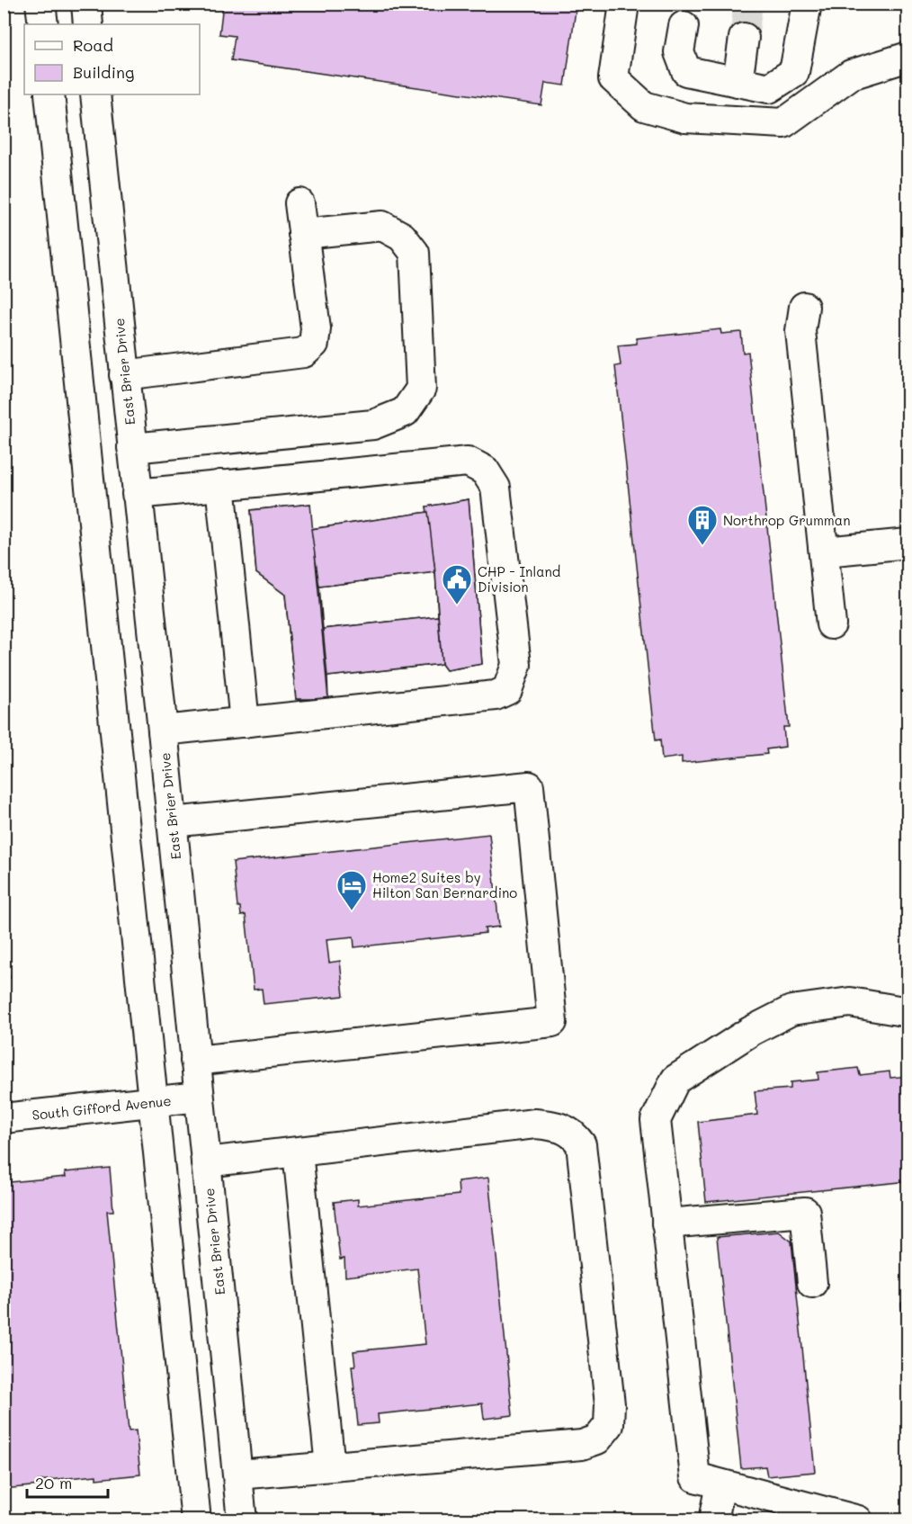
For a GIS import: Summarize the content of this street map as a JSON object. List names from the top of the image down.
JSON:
{
  "streets": {
    "street": ["East Brier Drive", "South Gifford Avenue"]
  },
  "crossings": [
    ["East Brier Drive", "South Gifford Avenue"]
  ],
  "places": {
    "building": ["Northrop Grumman"],
    "public building": ["CHP - Inland Division"],
    "hotel": ["Home2 Suites by Hilton San Bernardino"]
  },
  "legend": ["Road", "Building"],
  "scale_bar": "20 m"
}
